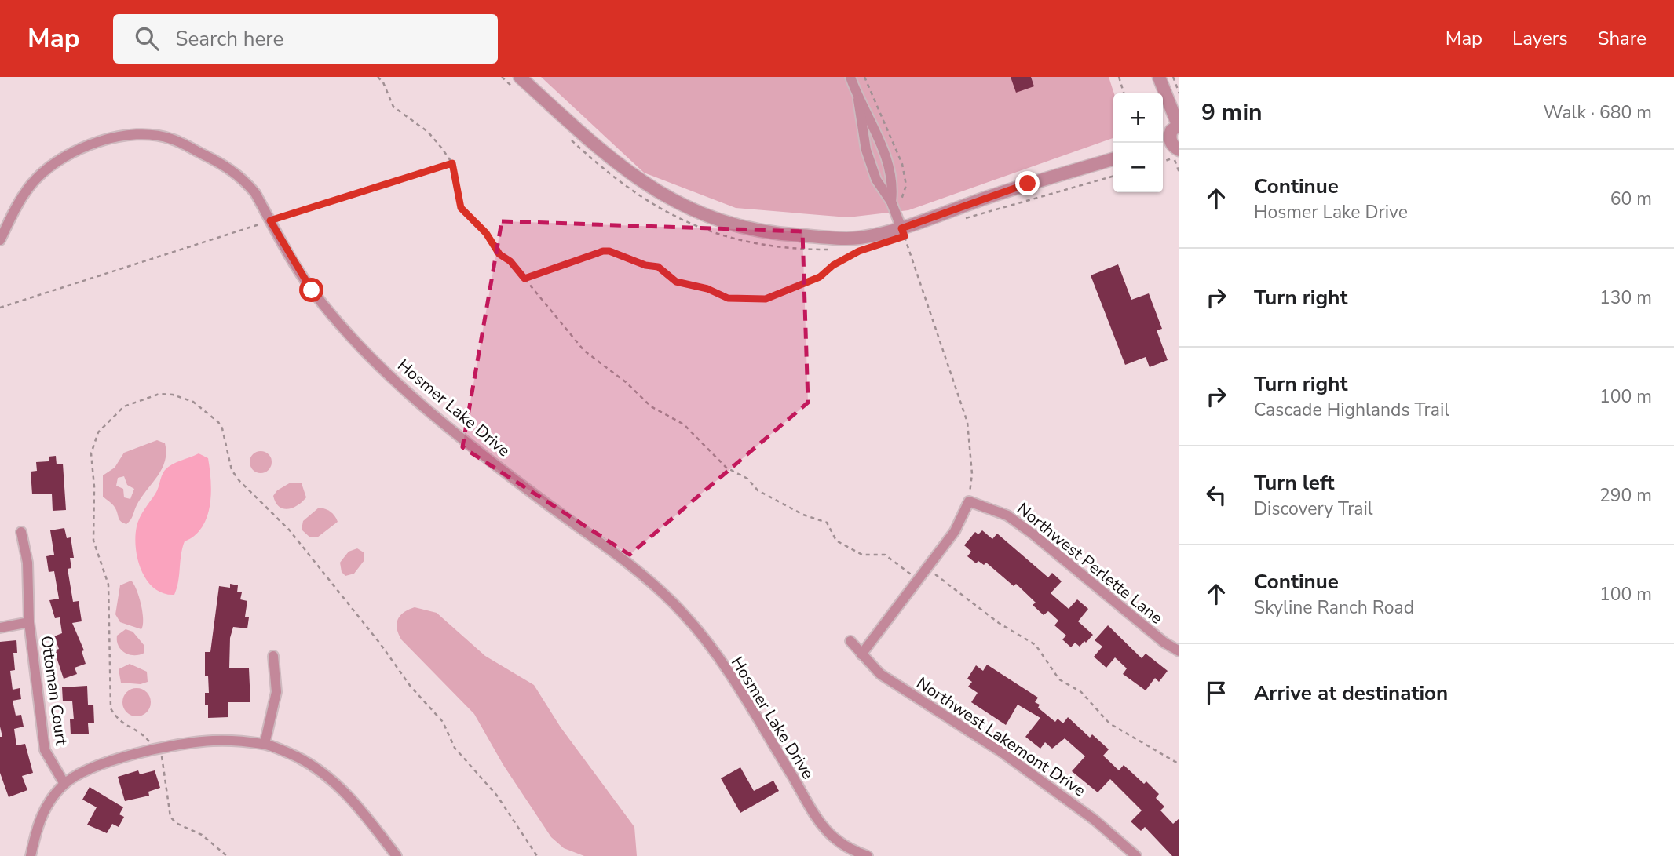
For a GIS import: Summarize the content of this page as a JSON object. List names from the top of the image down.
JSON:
{
  "streets": {
    "street": [
      "Hosmer Lake Drive",
      "Northwest Perlette Lane",
      "Ottoman Court",
      "Northwest Lakemont Drive"
    ]
  },
  "page": {
    "header": "Map",
    "search": "Search here",
    "nav": ["Map", "Layers", "Share"],
    "heading": ["9 min", "Walk · 680 m"],
    "map_buttons": ["+", "−"],
    "list": [
      ["Continue", "Hosmer Lake Drive", "60 m"],
      ["Turn right", "130 m"],
      ["Turn right", "Cascade Highlands Trail", "100 m"],
      ["Turn left", "Discovery Trail", "290 m"],
      ["Continue", "Skyline Ranch Road", "100 m"],
      "Arrive at destination"
    ]
  }
}
